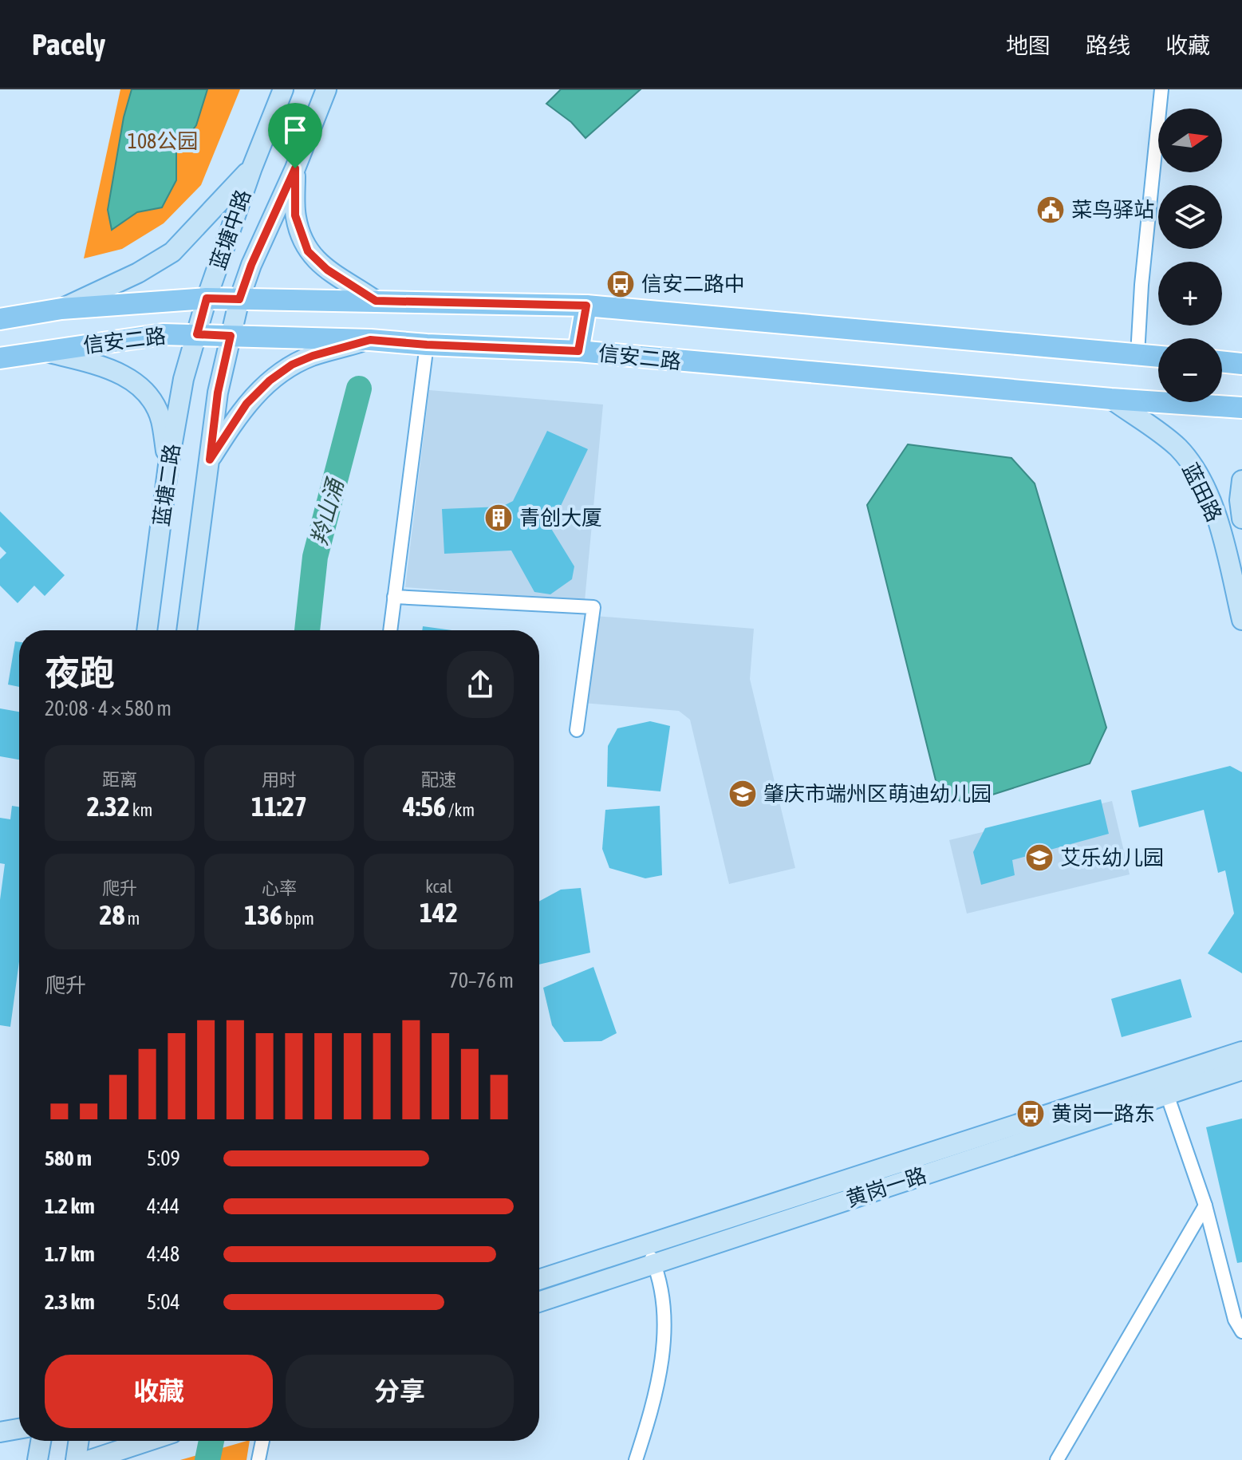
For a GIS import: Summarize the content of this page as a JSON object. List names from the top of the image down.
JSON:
{
  "streets": {
    "main road": [
      "蓝塘中路",
      "信安二路",
      "蓝塘二路",
      "蓝田路",
      "黄岗一路"
    ]
  },
  "crossings": [
    ["蓝塘中路", "信安二路"],
    ["蓝塘中路", "蓝塘二路"],
    ["信安二路", "蓝塘二路"],
    ["信安二路", "蓝田路"]
  ],
  "water": ["羚山涌"],
  "parks": ["108公园"],
  "places": {
    "public building": ["菜鸟驿站"],
    "bus stop": ["信安二路中", "黄岗一路东"],
    "building": ["青创大厦"],
    "school or university": ["肇庆市端州区萌迪幼儿园", "艾乐幼儿园"]
  },
  "north": "right",
  "page": {
    "header": "Pacely",
    "nav": ["地图", "路线", "收藏"],
    "map_buttons": ["+", "−"],
    "heading": ["夜跑", "20:08 · 4 × 580 m"],
    "stats": [
      ["距离", "2.32 km"],
      ["用时", "11:27"],
      ["配速", "4:56 /km"],
      ["爬升", "28 m"],
      ["心率", "136 bpm"],
      ["kcal", "142"]
    ],
    "chart": ["爬升", "70–76 m"],
    "list": [
      {
        "name": "580 m",
        "note": "5:09"
      },
      {
        "name": "1.2 km",
        "note": "4:44"
      },
      {
        "name": "1.7 km",
        "note": "4:48"
      },
      {
        "name": "2.3 km",
        "note": "5:04"
      }
    ],
    "buttons": ["收藏", "分享"]
  }
}
